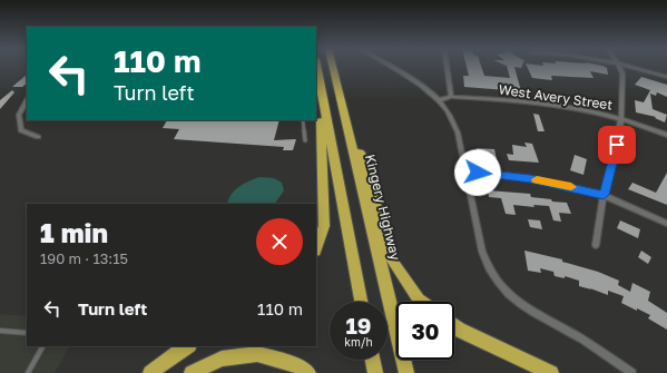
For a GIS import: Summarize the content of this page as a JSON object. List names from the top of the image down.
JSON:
{
  "streets": {
    "highway": ["Kingery Highway"],
    "street": ["West Avery Street"]
  },
  "page": {
    "turn": ["110 m", "Turn left"],
    "heading": ["1 min", "190 m · 13:15"],
    "list": [
      {
        "name": "Turn left",
        "value": "110 m"
      }
    ],
    "speed": "19 km/h",
    "limit": "30"
  }
}
